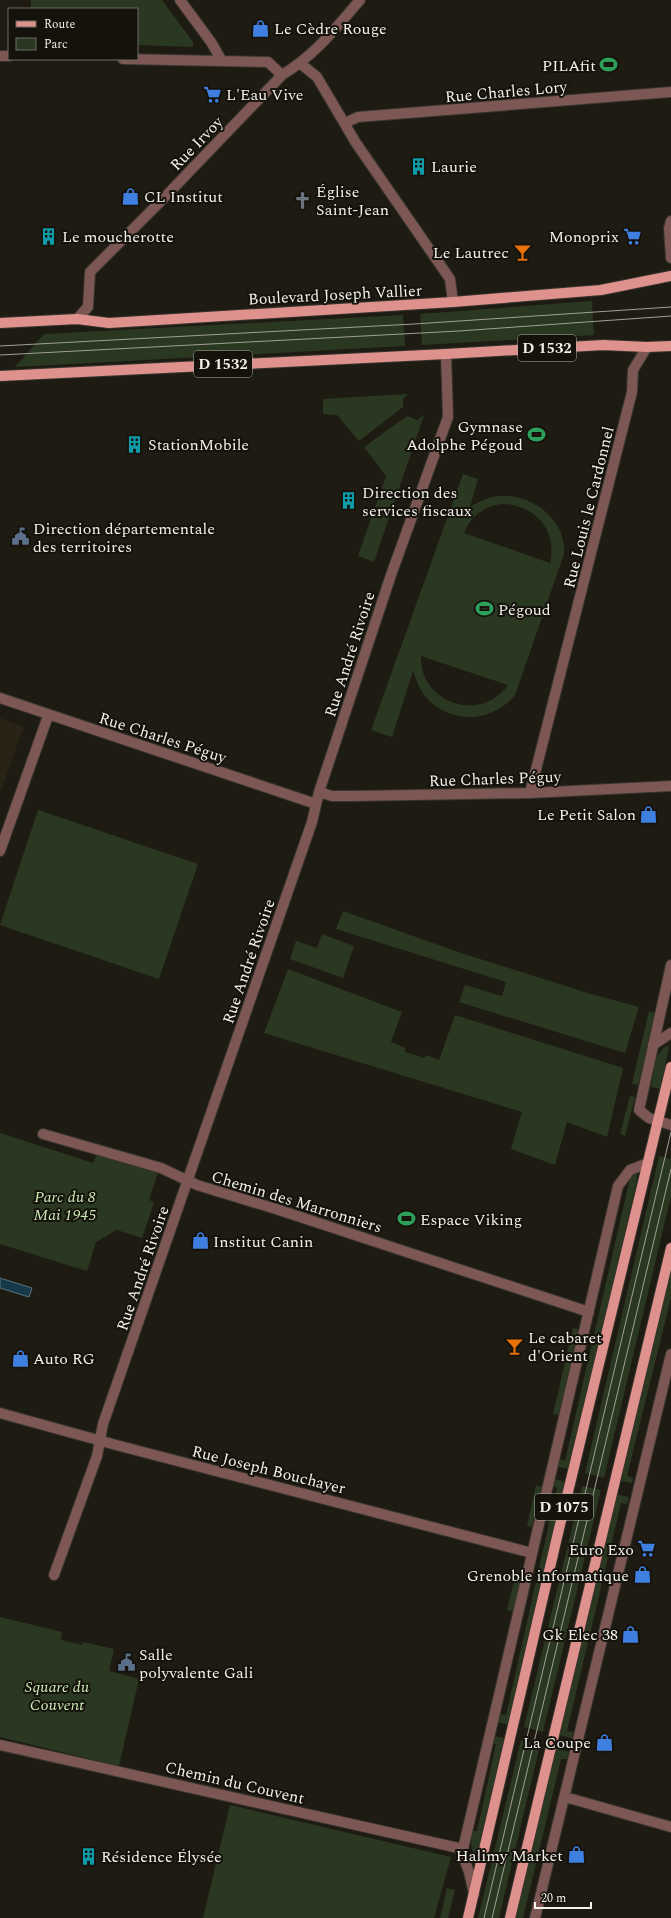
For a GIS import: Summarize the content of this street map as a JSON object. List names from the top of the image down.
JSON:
{
  "streets": {
    "main road": ["Boulevard Joseph Vallier", "D 1532", "D 1075"],
    "street": [
      "Rue Charles Lory",
      "Rue Irvoy",
      "Rue Louis le Cardonnel",
      "Rue André Rivoire",
      "Rue Charles Péguy",
      "Chemin des Marronniers",
      "Rue Joseph Bouchayer",
      "Chemin du Couvent"
    ]
  },
  "crossings": [
    ["Rue Irvoy", "Boulevard Joseph Vallier"],
    ["D 1532", "Rue Louis le Cardonnel"],
    ["D 1532", "Rue André Rivoire"],
    ["Rue Louis le Cardonnel", "Rue Charles Péguy"],
    ["Rue André Rivoire", "Rue Charles Péguy"],
    ["Rue André Rivoire", "Chemin des Marronniers"],
    ["Rue André Rivoire", "Rue Joseph Bouchayer"]
  ],
  "parks": ["Parc du 8 Mai 1945", "Square du Couvent"],
  "places": {
    "shop": [
      "Le Cèdre Rouge",
      "CL Institut",
      "Le Petit Salon",
      "Institut Canin",
      "Auto RG",
      "Grenoble informatique",
      "Gk Elec 38",
      "La Coupe",
      "Halimy Market"
    ],
    "sports": [
      "PILAfit",
      "Gymnase Adolphe Pégoud",
      "Pégoud",
      "Espace Viking"
    ],
    "supermarket": ["L'Eau Vive", "Monoprix", "Euro Exo"],
    "building": [
      "Laurie",
      "Le moucherotte",
      "StationMobile",
      "Direction des services fiscaux",
      "Résidence Élysée"
    ],
    "church": ["Église Saint-Jean"],
    "bar": ["Le Lautrec", "Le cabaret d'Orient"],
    "public building": ["Direction départementale des territoires", "Salle polyvalente Gali"]
  },
  "legend": ["Route", "Parc"],
  "scale_bar": "20 m"
}
